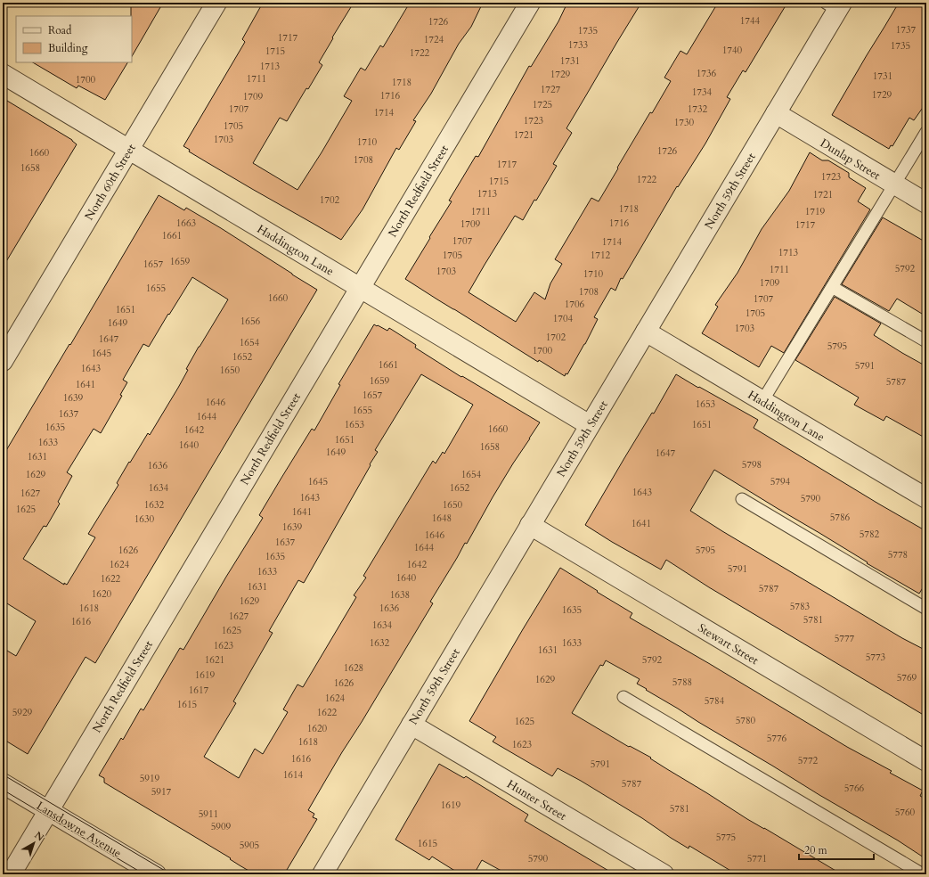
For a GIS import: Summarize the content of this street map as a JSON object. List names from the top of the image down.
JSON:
{
  "streets": {
    "street": [
      "Dunlap Street",
      "North 60th Street",
      "North Redfield Street",
      "North 59th Street",
      "Haddington Lane",
      "Stewart Street",
      "Hunter Street",
      "Lansdowne Avenue"
    ]
  },
  "crossings": [
    ["Dunlap Street", "North 59th Street"],
    ["North 60th Street", "Haddington Lane"],
    ["North Redfield Street", "Haddington Lane"],
    ["North Redfield Street", "Lansdowne Avenue"],
    ["North 59th Street", "Haddington Lane"],
    ["North 59th Street", "Stewart Street"],
    ["North 59th Street", "Hunter Street"]
  ],
  "house_numbers": [
    "1744",
    "1726",
    "1737",
    "1735",
    "1717",
    "1724",
    "1733",
    "1735",
    "1740",
    "1715",
    "1722",
    "1731",
    "1713",
    "1736",
    "1729",
    "1731",
    "1711",
    "1700",
    "1718",
    "1727",
    "1734",
    "1729",
    "1716",
    "1709",
    "1725",
    "1707",
    "1732",
    "1714",
    "1723",
    "1730",
    "1705",
    "1721",
    "1703",
    "1710",
    "1726",
    "1660",
    "1708",
    "1717",
    "1658",
    "1723",
    "1722",
    "1715",
    "1713",
    "1721",
    "1702",
    "1718",
    "1711",
    "1719",
    "1663",
    "1716",
    "1709",
    "1717",
    "1661",
    "1707",
    "1714",
    "1713",
    "1705",
    "1712",
    "1659",
    "1657",
    "5792",
    "1711",
    "1703",
    "1710",
    "1709",
    "1655",
    "1708",
    "1660",
    "1707",
    "1706",
    "1651",
    "1705",
    "1704",
    "1656",
    "1649",
    "1703",
    "1702",
    "1647",
    "1654",
    "5795",
    "1700",
    "1645",
    "1652",
    "1661",
    "5791",
    "1643",
    "1650",
    "1659",
    "5787",
    "1641",
    "1657",
    "1639",
    "1646",
    "1653",
    "1655",
    "1637",
    "1644",
    "1653",
    "1651",
    "1635",
    "1660",
    "1642",
    "1651",
    "1633",
    "1640",
    "1658",
    "1649",
    "1647",
    "1631",
    "5798",
    "1636",
    "1629",
    "1654",
    "1645",
    "5794",
    "1634",
    "1652",
    "1643",
    "1627",
    "1643",
    "5790",
    "1632",
    "1650",
    "1625",
    "1641",
    "5786",
    "1648",
    "1630",
    "1641",
    "1639",
    "5782",
    "1646",
    "1637",
    "1644",
    "1626",
    "5795",
    "5778",
    "1635",
    "1624",
    "1642",
    "5791",
    "1633",
    "1640",
    "1622",
    "1631",
    "5787",
    "1620",
    "1638",
    "1629",
    "5783",
    "1618",
    "1636",
    "1635",
    "1627",
    "5781",
    "1616",
    "1634",
    "1625",
    "5777",
    "1632",
    "1633",
    "1623",
    "1631",
    "5773",
    "1621",
    "5792",
    "1628",
    "1619",
    "5769",
    "1629",
    "5788",
    "1626",
    "1617",
    "1624",
    "5784",
    "1615",
    "5929",
    "1622",
    "5780",
    "1625",
    "1620",
    "5776",
    "1618",
    "1623",
    "1616",
    "5772",
    "5791",
    "1614",
    "5919",
    "5787",
    "5766",
    "5917",
    "1619",
    "5781",
    "5760",
    "5911",
    "5909",
    "5775",
    "1615",
    "5905",
    "5790",
    "5771"
  ],
  "legend": ["Road", "Building"],
  "scale_bar": "20 m",
  "north": "top right"
}
